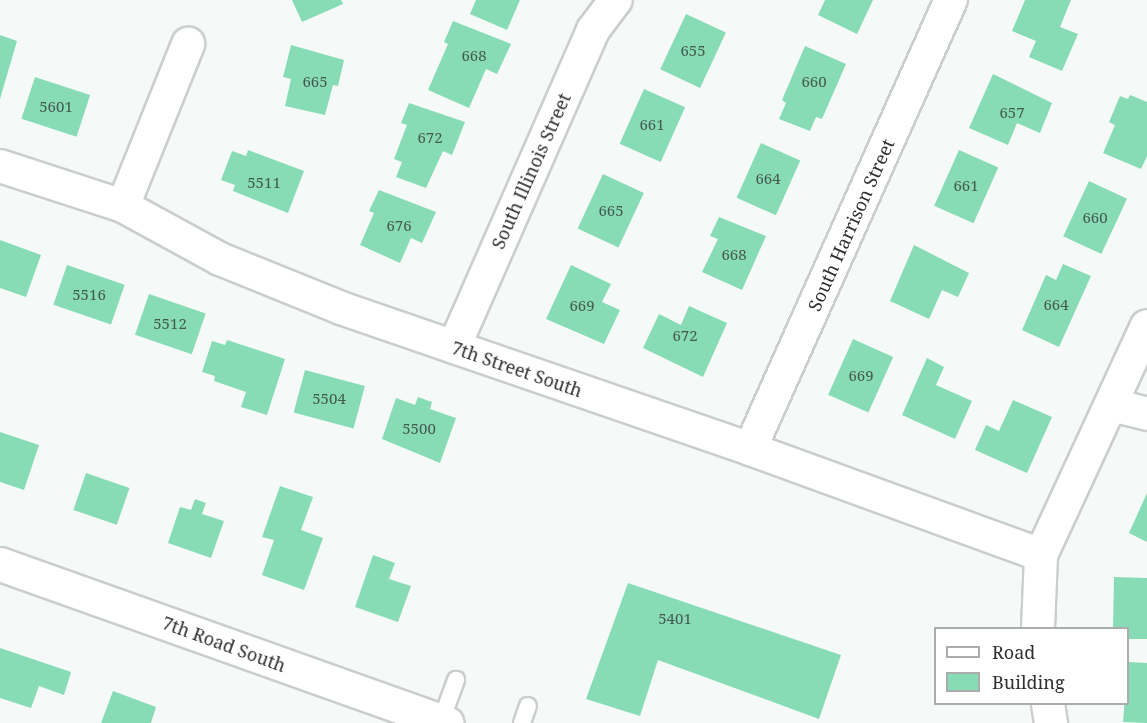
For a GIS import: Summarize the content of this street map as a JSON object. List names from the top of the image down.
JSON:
{
  "streets": {
    "street": [
      "South Illinois Street",
      "South Harrison Street",
      "7th Street South",
      "7th Road South"
    ]
  },
  "crossings": [
    ["South Illinois Street", "7th Street South"],
    ["South Harrison Street", "7th Street South"]
  ],
  "house_numbers": [
    "655",
    "668",
    "665",
    "660",
    "5601",
    "657",
    "661",
    "672",
    "664",
    "5511",
    "661",
    "665",
    "660",
    "676",
    "668",
    "5516",
    "664",
    "669",
    "5512",
    "672",
    "669",
    "5504",
    "5500",
    "5401"
  ],
  "legend": ["Road", "Building"]
}
